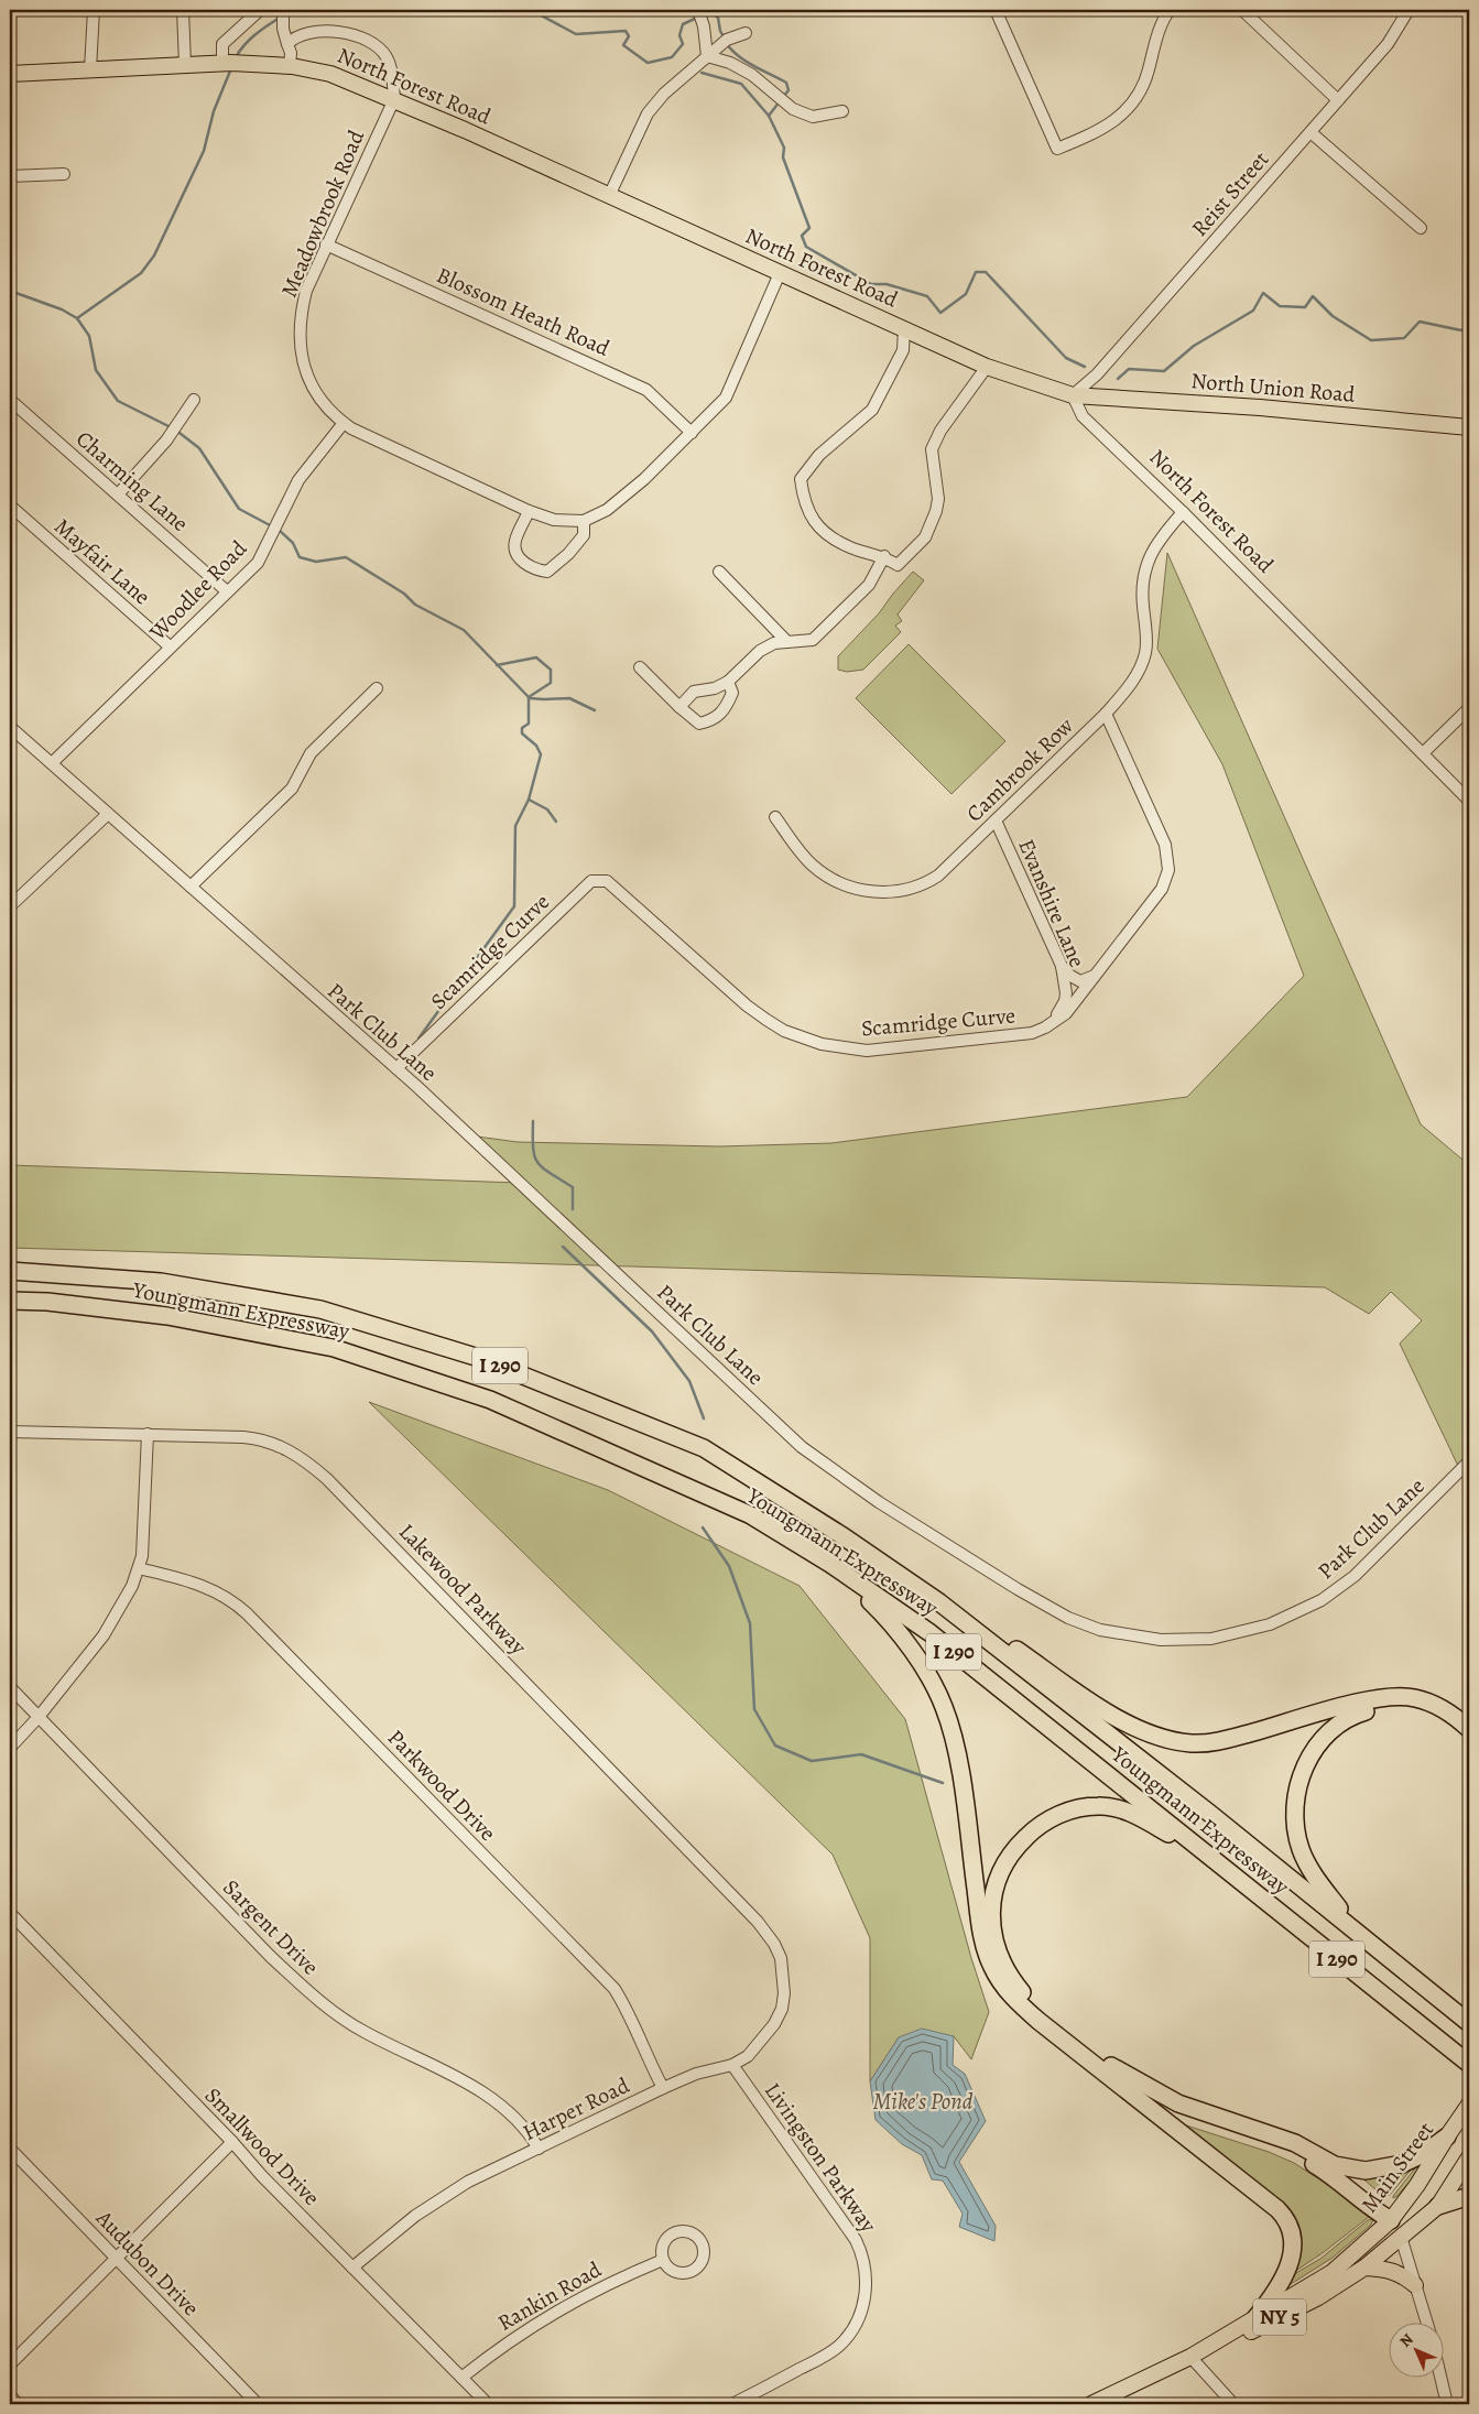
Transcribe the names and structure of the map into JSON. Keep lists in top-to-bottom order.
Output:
{
  "streets": {
    "highway": ["Youngmann Expressway", "I 290"],
    "main road": [
      "North Forest Road",
      "North Union Road",
      "Main Street",
      "NY 5"
    ],
    "street": [
      "Reist Street",
      "Meadowbrook Road",
      "Blossom Heath Road",
      "Charming Lane",
      "Mayfair Lane",
      "Woodlee Road",
      "Cambrook Row",
      "Evanshire Lane",
      "Scamridge Curve",
      "Park Club Lane",
      "Lakewood Parkway",
      "Parkwood Drive",
      "Sargent Drive",
      "Harper Road",
      "Smallwood Drive",
      "Livingston Parkway",
      "Audubon Drive",
      "Rankin Road"
    ]
  },
  "crossings": [
    ["North Forest Road", "Reist Street"],
    ["North Forest Road", "Meadowbrook Road"],
    ["North Forest Road", "North Union Road"],
    ["North Forest Road", "Cambrook Row"],
    ["Reist Street", "North Union Road"],
    ["Meadowbrook Road", "Blossom Heath Road"],
    ["Meadowbrook Road", "Woodlee Road"],
    ["Charming Lane", "Woodlee Road"],
    ["Mayfair Lane", "Woodlee Road"],
    ["Woodlee Road", "Park Club Lane"],
    ["Cambrook Row", "Evanshire Lane"],
    ["Cambrook Row", "Scamridge Curve"],
    ["Evanshire Lane", "Scamridge Curve"],
    ["Scamridge Curve", "Park Club Lane"],
    ["Lakewood Parkway", "Harper Road"],
    ["Parkwood Drive", "Harper Road"],
    ["Sargent Drive", "Harper Road"],
    ["Harper Road", "Smallwood Drive"],
    ["Harper Road", "Livingston Parkway"],
    ["Smallwood Drive", "Rankin Road"]
  ],
  "water": ["Mike's Pond"],
  "north": "top left"
}
